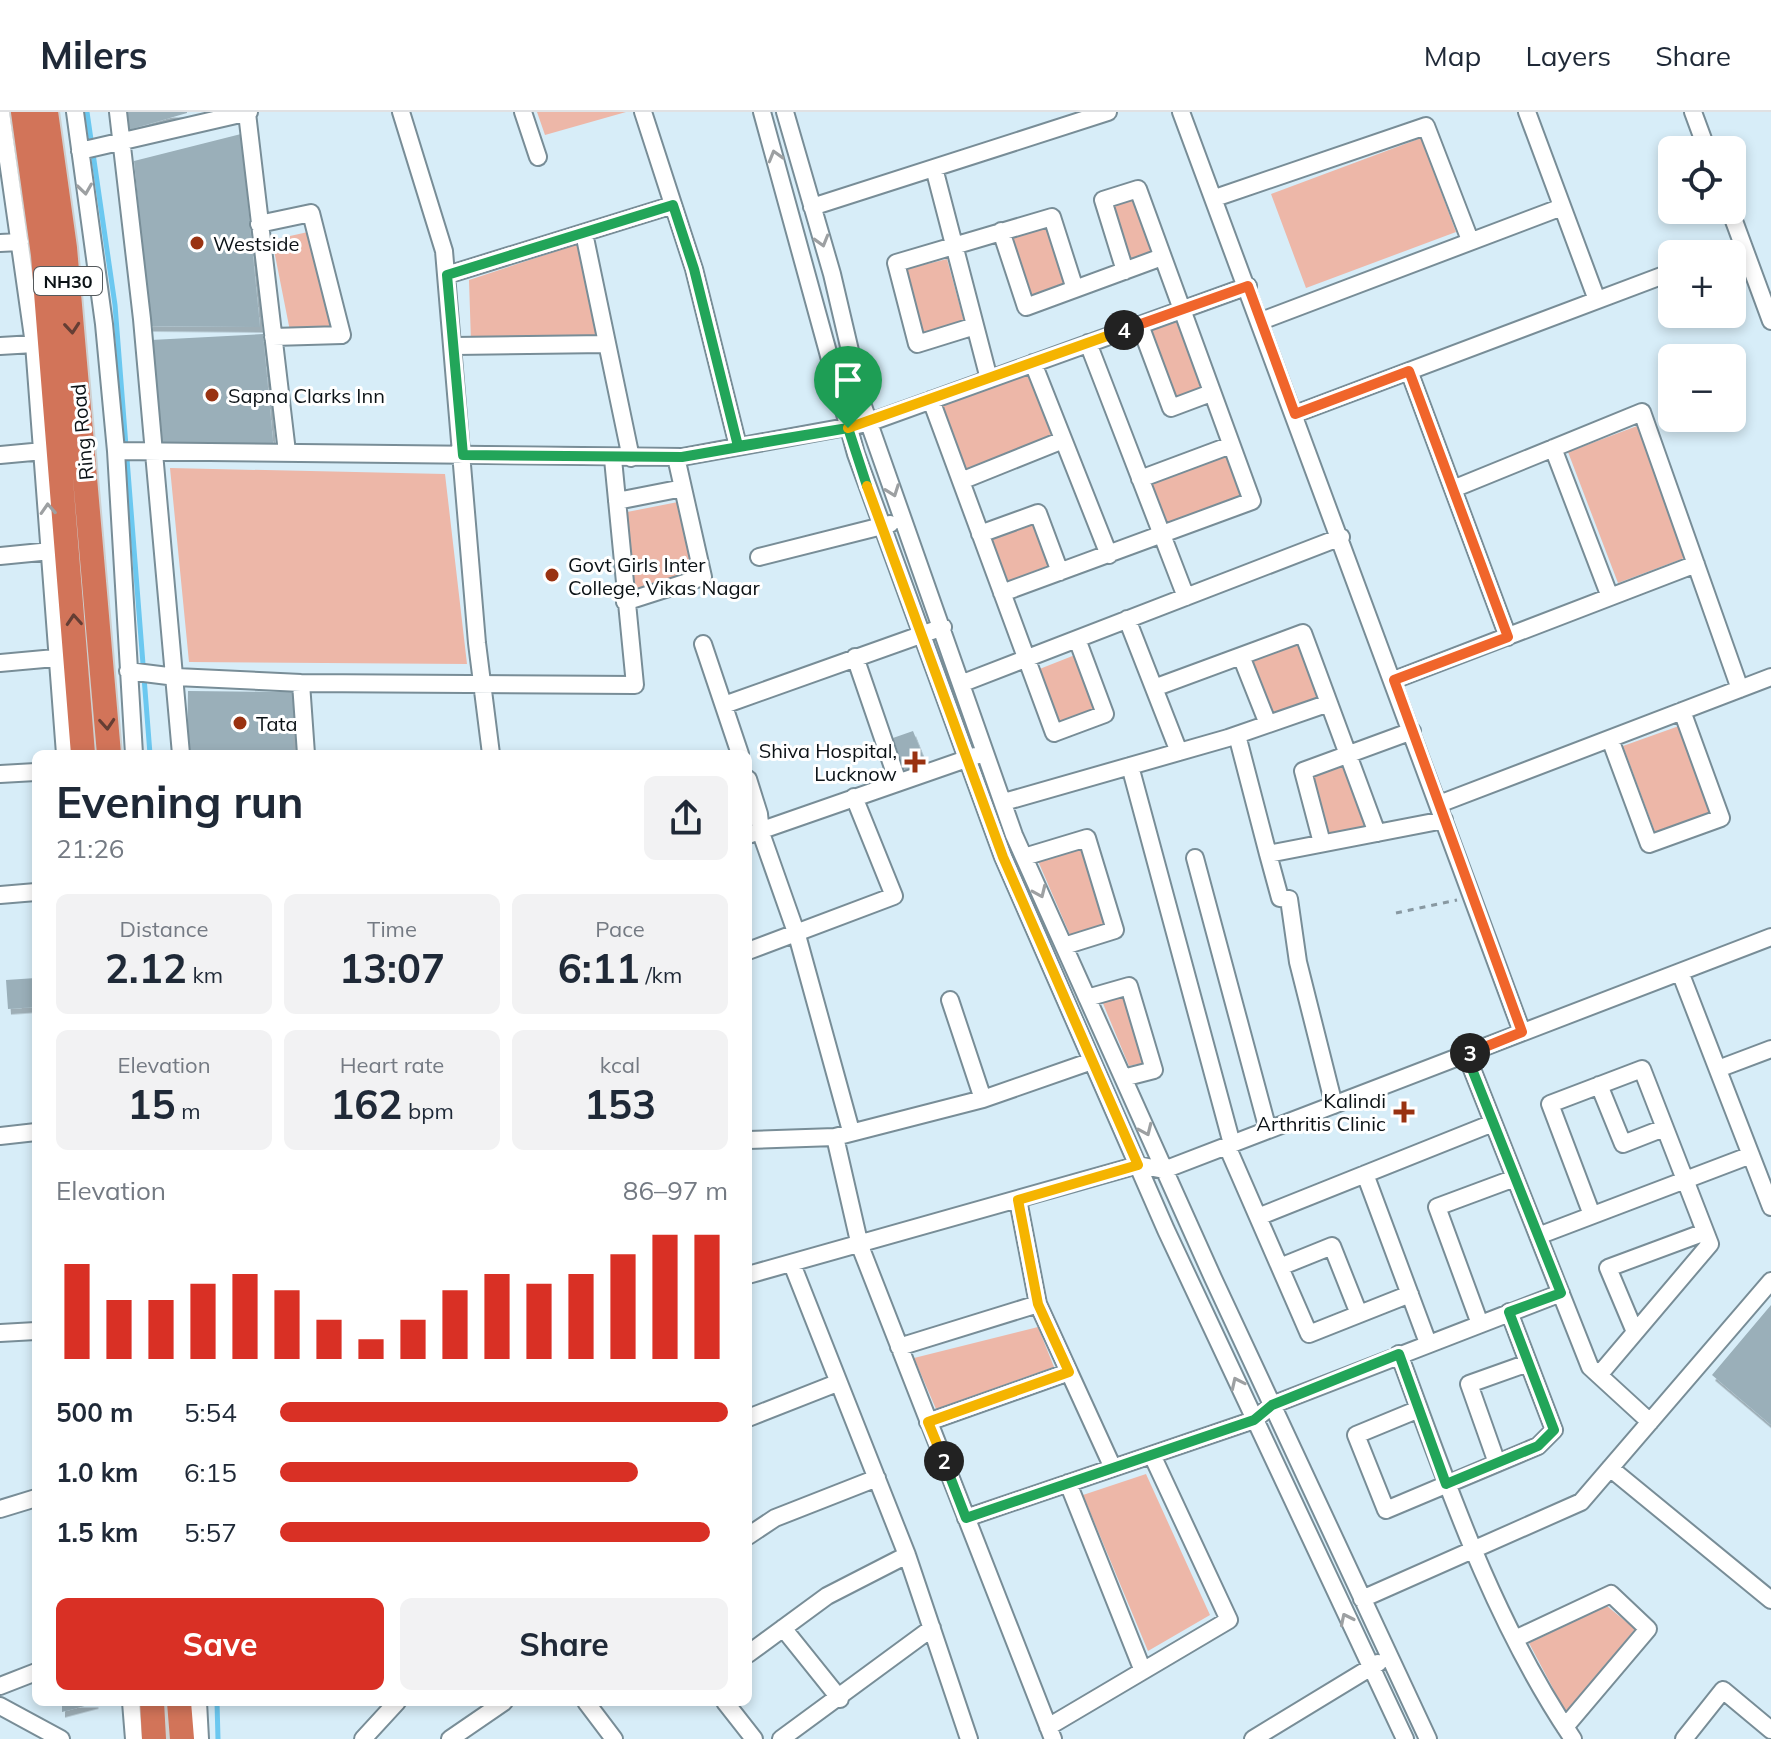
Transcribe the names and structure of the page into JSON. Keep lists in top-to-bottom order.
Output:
{
  "streets": {
    "highway": ["NH30", "Ring Road"]
  },
  "places": {
    "other": [
      "Westside",
      "Sapna Clarks Inn",
      "Govt Girls Inter College, Vikas Nagar",
      "Tata"
    ],
    "health": ["Shiva Hospital, Lucknow", "Kalindi Arthritis Clinic"]
  },
  "page": {
    "header": "Milers",
    "nav": ["Map", "Layers", "Share"],
    "map_buttons": ["+", "−"],
    "pins": ["4", "3", "2"],
    "heading": ["Evening run", "21:26"],
    "stats": [
      ["Distance", "2.12 km"],
      ["Time", "13:07"],
      ["Pace", "6:11 /km"],
      ["Elevation", "15 m"],
      ["Heart rate", "162 bpm"],
      ["kcal", "153"]
    ],
    "chart": ["Elevation", "86–97 m"],
    "list": [
      {
        "name": "500 m",
        "note": "5:54"
      },
      {
        "name": "1.0 km",
        "note": "6:15"
      },
      {
        "name": "1.5 km",
        "note": "5:57"
      }
    ],
    "buttons": ["Save", "Share"]
  }
}
